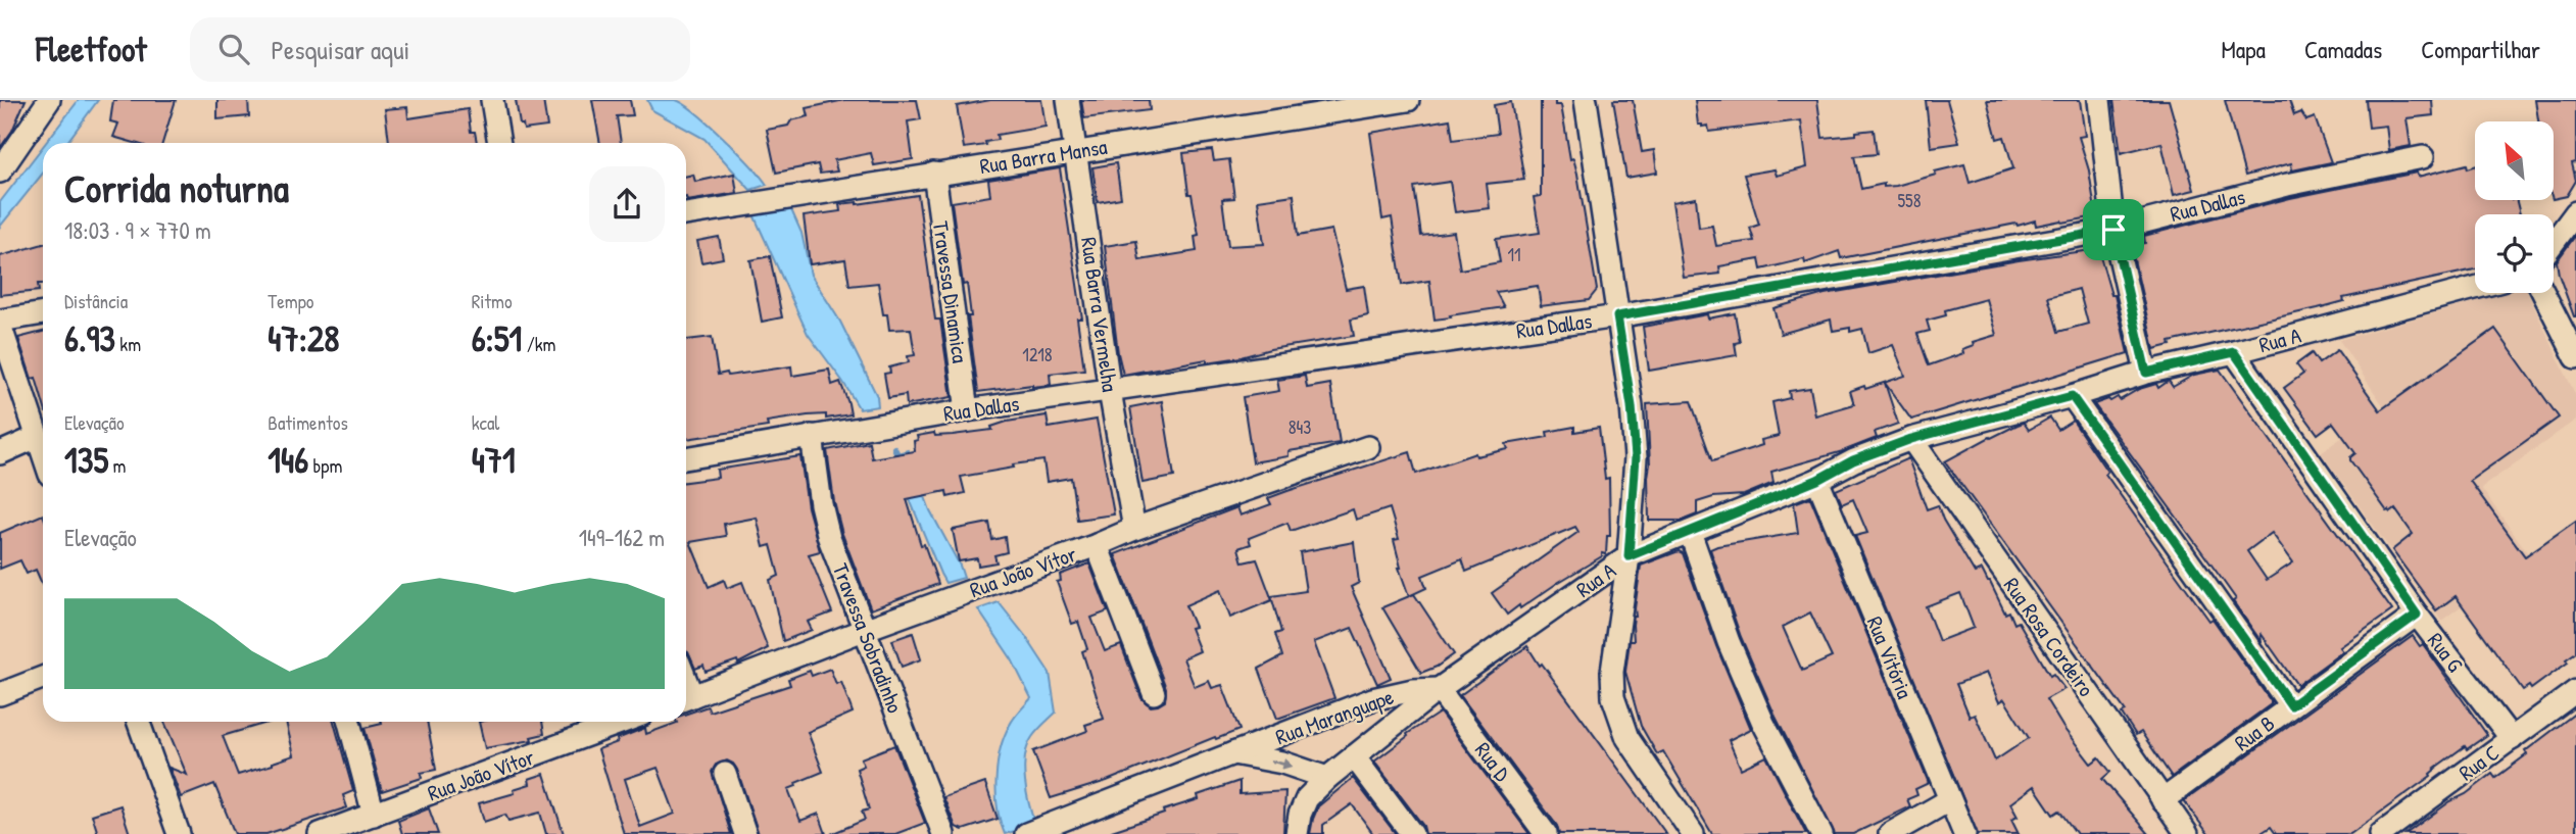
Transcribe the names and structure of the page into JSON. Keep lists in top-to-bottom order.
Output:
{
  "streets": {
    "street": [
      "Rua Barra Mansa",
      "Rua Dallas",
      "Travessa Dinamica",
      "Rua Barra Vermelha",
      "Rua A",
      "Rua João Vítor",
      "Rua Rosa Cordeiro",
      "Travessa Sobradinho",
      "Rua G",
      "Rua Vitória",
      "Rua Maranguape",
      "Rua B",
      "Rua D",
      "Rua C"
    ]
  },
  "crossings": [
    ["Rua Barra Mansa", "Travessa Dinamica"],
    ["Rua Barra Mansa", "Rua Barra Vermelha"],
    ["Rua Dallas", "Travessa Dinamica"],
    ["Rua Dallas", "Rua Barra Vermelha"],
    ["Rua Dallas", "Travessa Sobradinho"],
    ["Rua Barra Vermelha", "Rua João Vítor"],
    ["Rua A", "Rua Rosa Cordeiro"],
    ["Rua A", "Rua G"],
    ["Rua A", "Rua Vitória"],
    ["Rua A", "Rua Maranguape"],
    ["Rua A", "Rua D"],
    ["Rua João Vítor", "Travessa Sobradinho"],
    ["Rua Rosa Cordeiro", "Rua B"],
    ["Rua G", "Rua B"],
    ["Rua G", "Rua C"],
    ["Rua Maranguape", "Rua D"]
  ],
  "house_numbers": [
    "558",
    "11",
    "1218",
    "843"
  ],
  "north": "top left",
  "page": {
    "header": "Fleetfoot",
    "search": "Pesquisar aqui",
    "nav": ["Mapa", "Camadas", "Compartilhar"],
    "heading": ["Corrida noturna", "18:03 · 9 × 770 m"],
    "stats": [
      ["Distância", "6.93 km"],
      ["Tempo", "47:28"],
      ["Ritmo", "6:51 /km"],
      ["Elevação", "135 m"],
      ["Batimentos", "146 bpm"],
      ["kcal", "471"]
    ],
    "chart": ["Elevação", "149–162 m"]
  }
}
